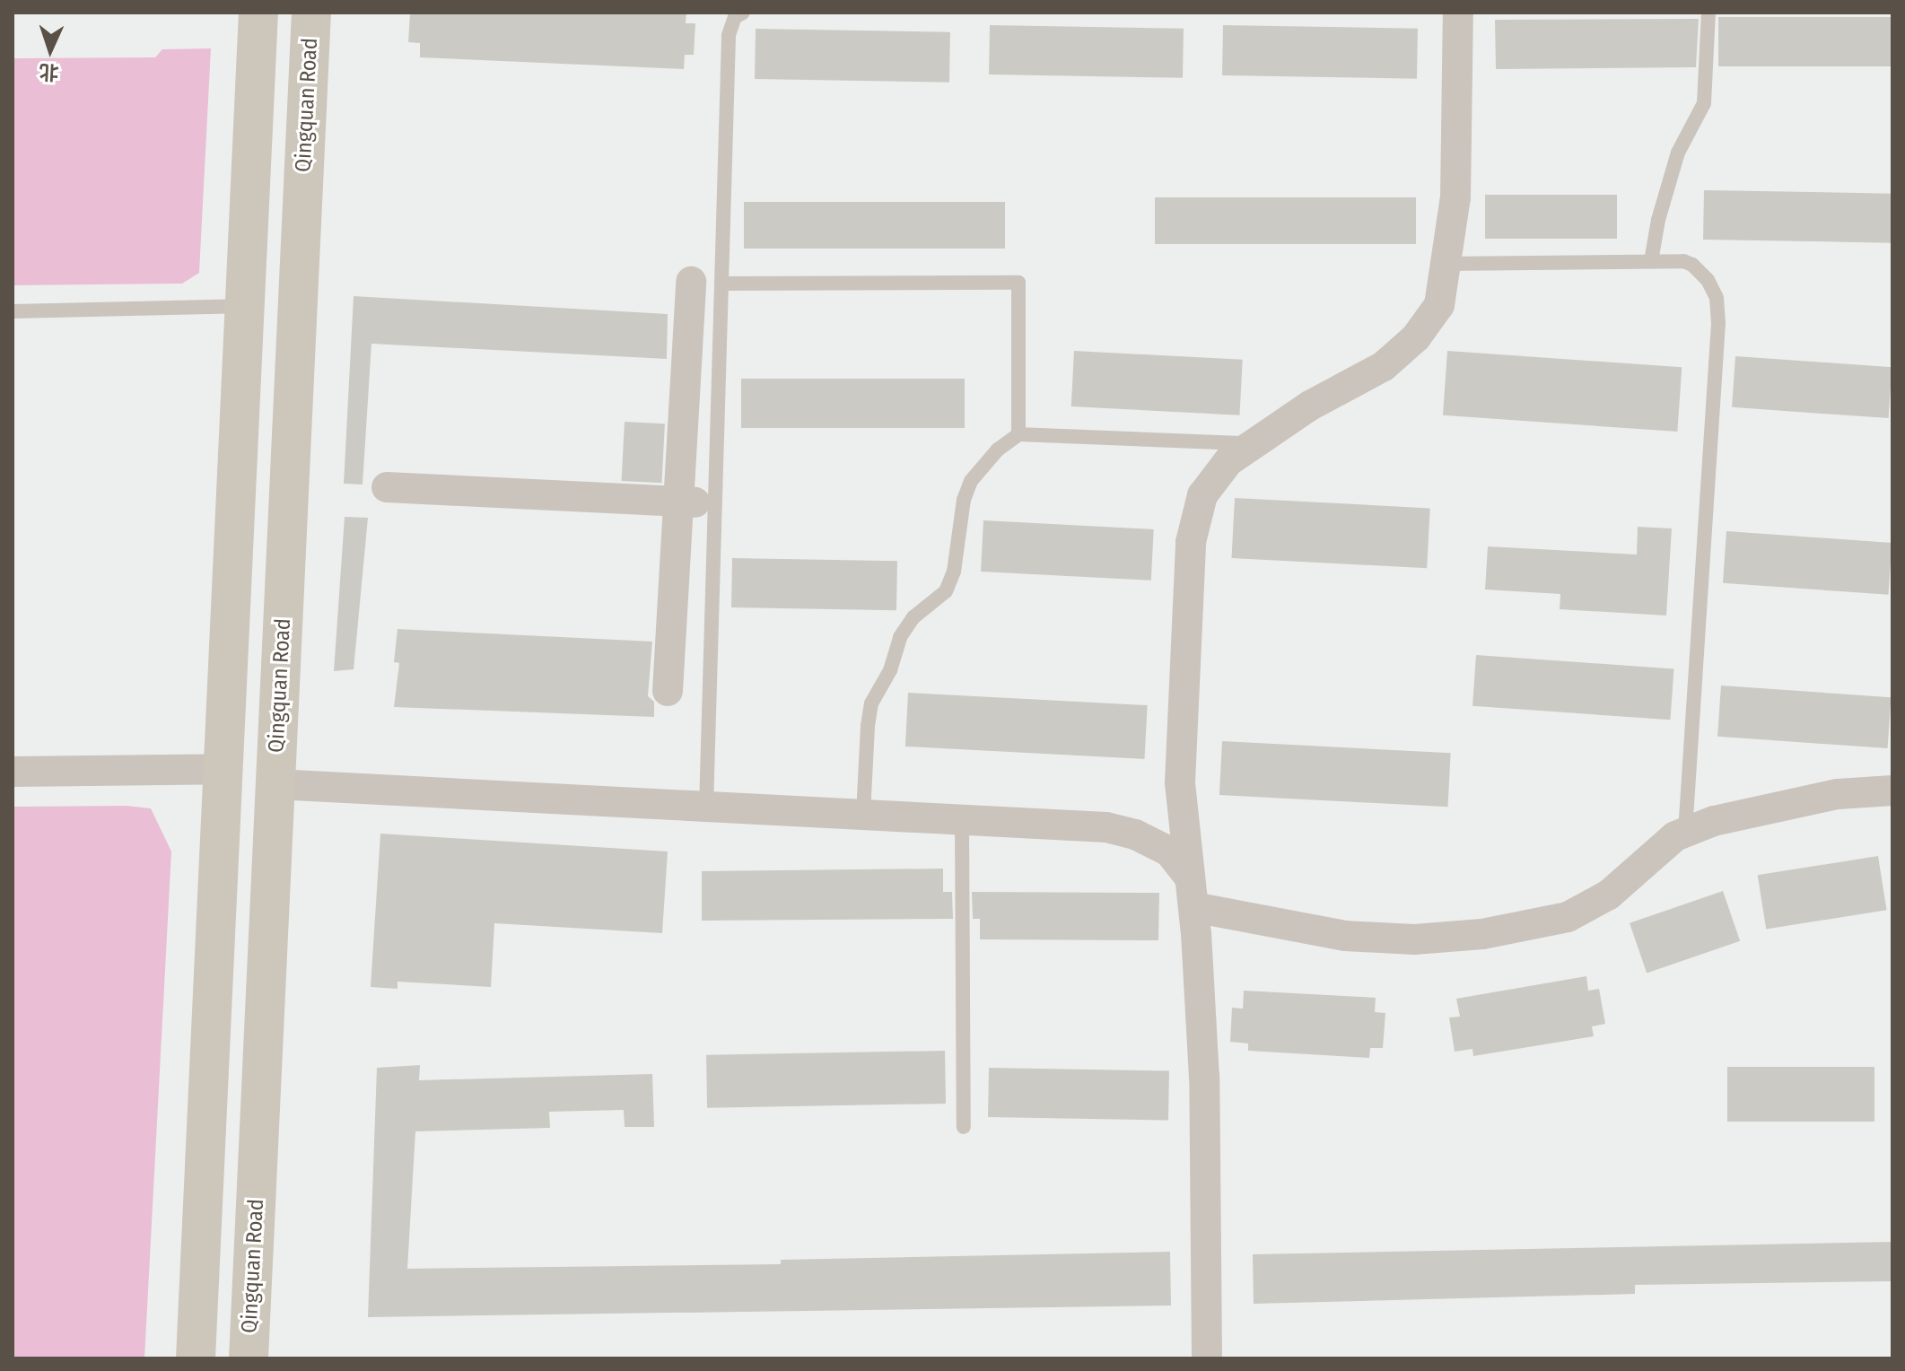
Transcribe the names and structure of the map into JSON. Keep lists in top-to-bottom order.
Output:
{
  "streets": {
    "street": ["Qingquan Road"]
  },
  "north": "bottom"
}
